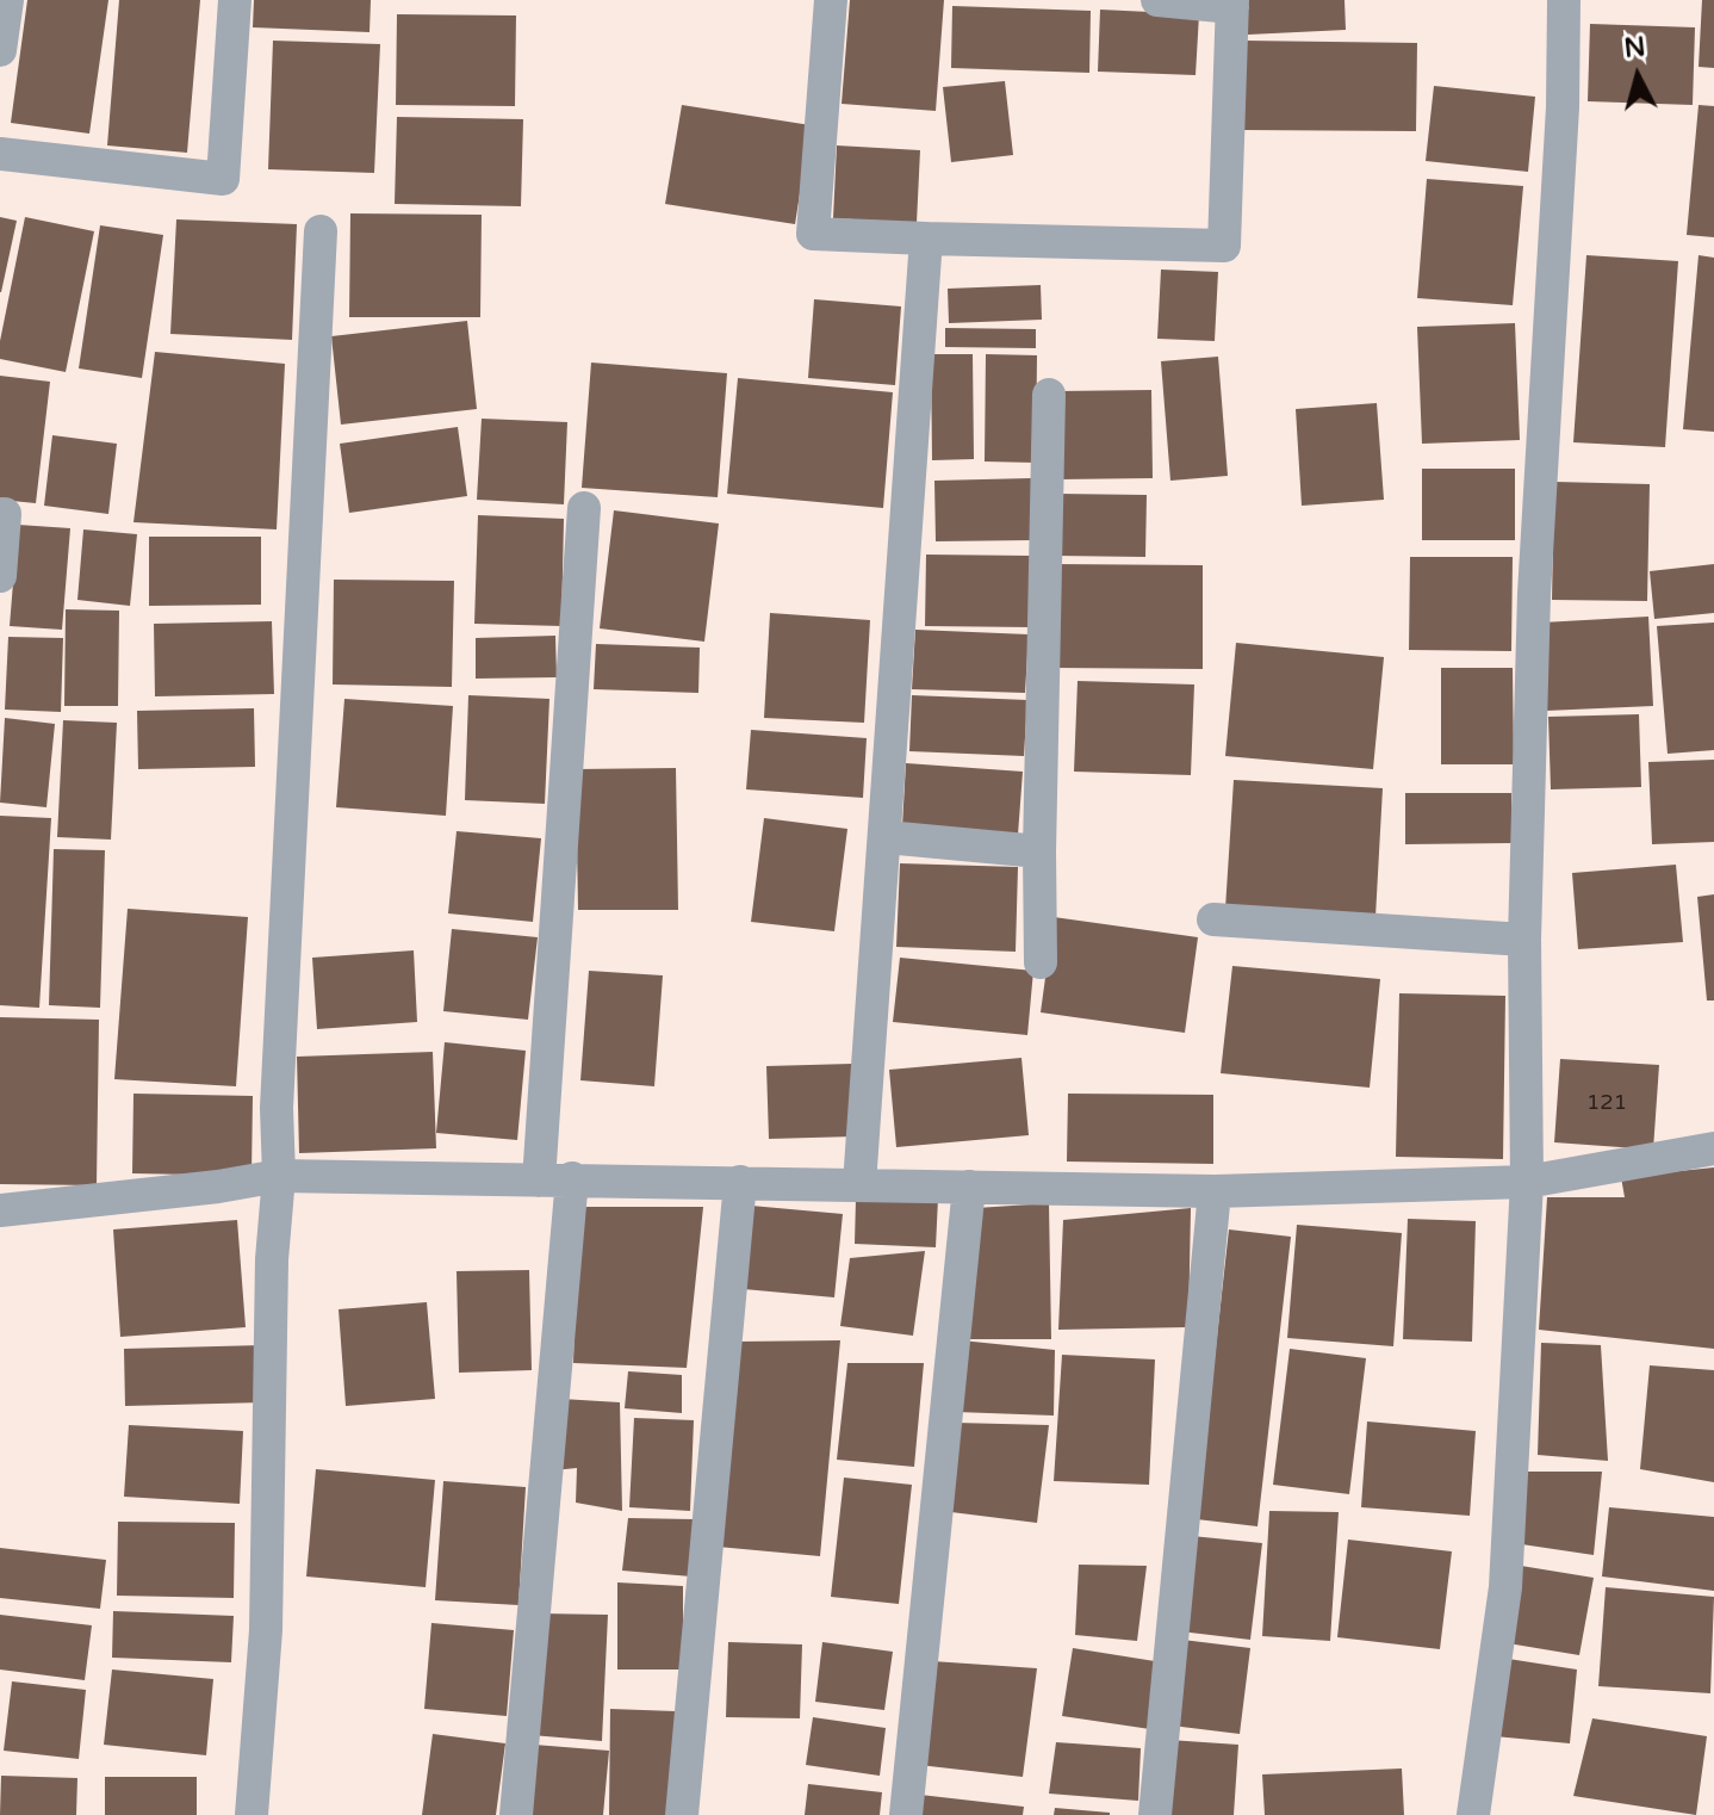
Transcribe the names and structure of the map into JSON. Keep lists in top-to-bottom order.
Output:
{
  "house_numbers": ["121"],
  "north": "top"
}
